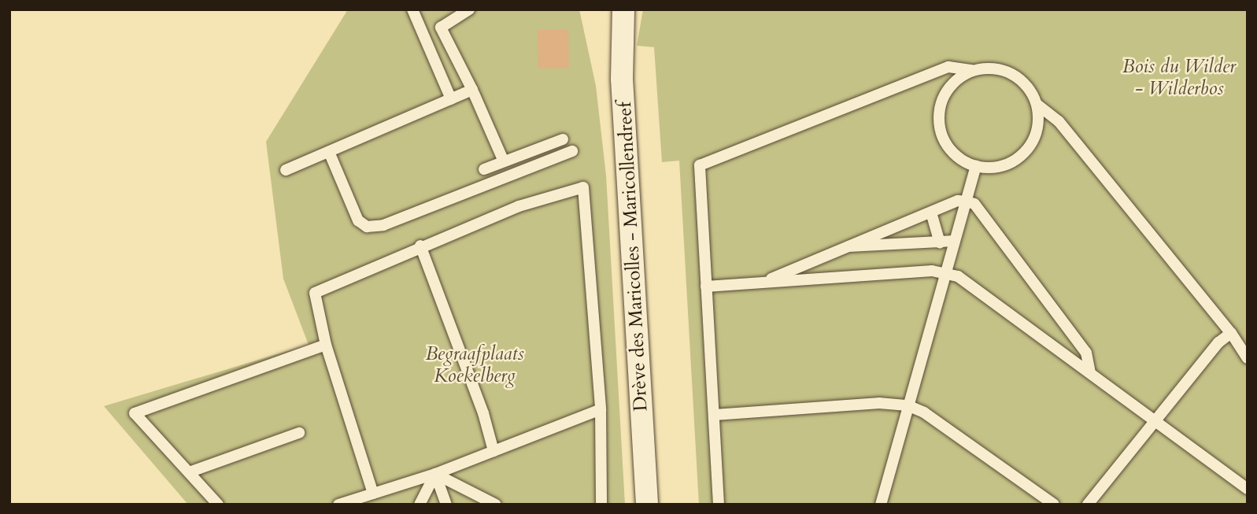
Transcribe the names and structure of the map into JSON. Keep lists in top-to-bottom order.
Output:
{
  "streets": {
    "street": ["Drève des Maricolles - Maricollendreef"]
  },
  "parks": ["Bois du Wilder - Wilderbos", "Begraafplaats Koekelberg"]
}
